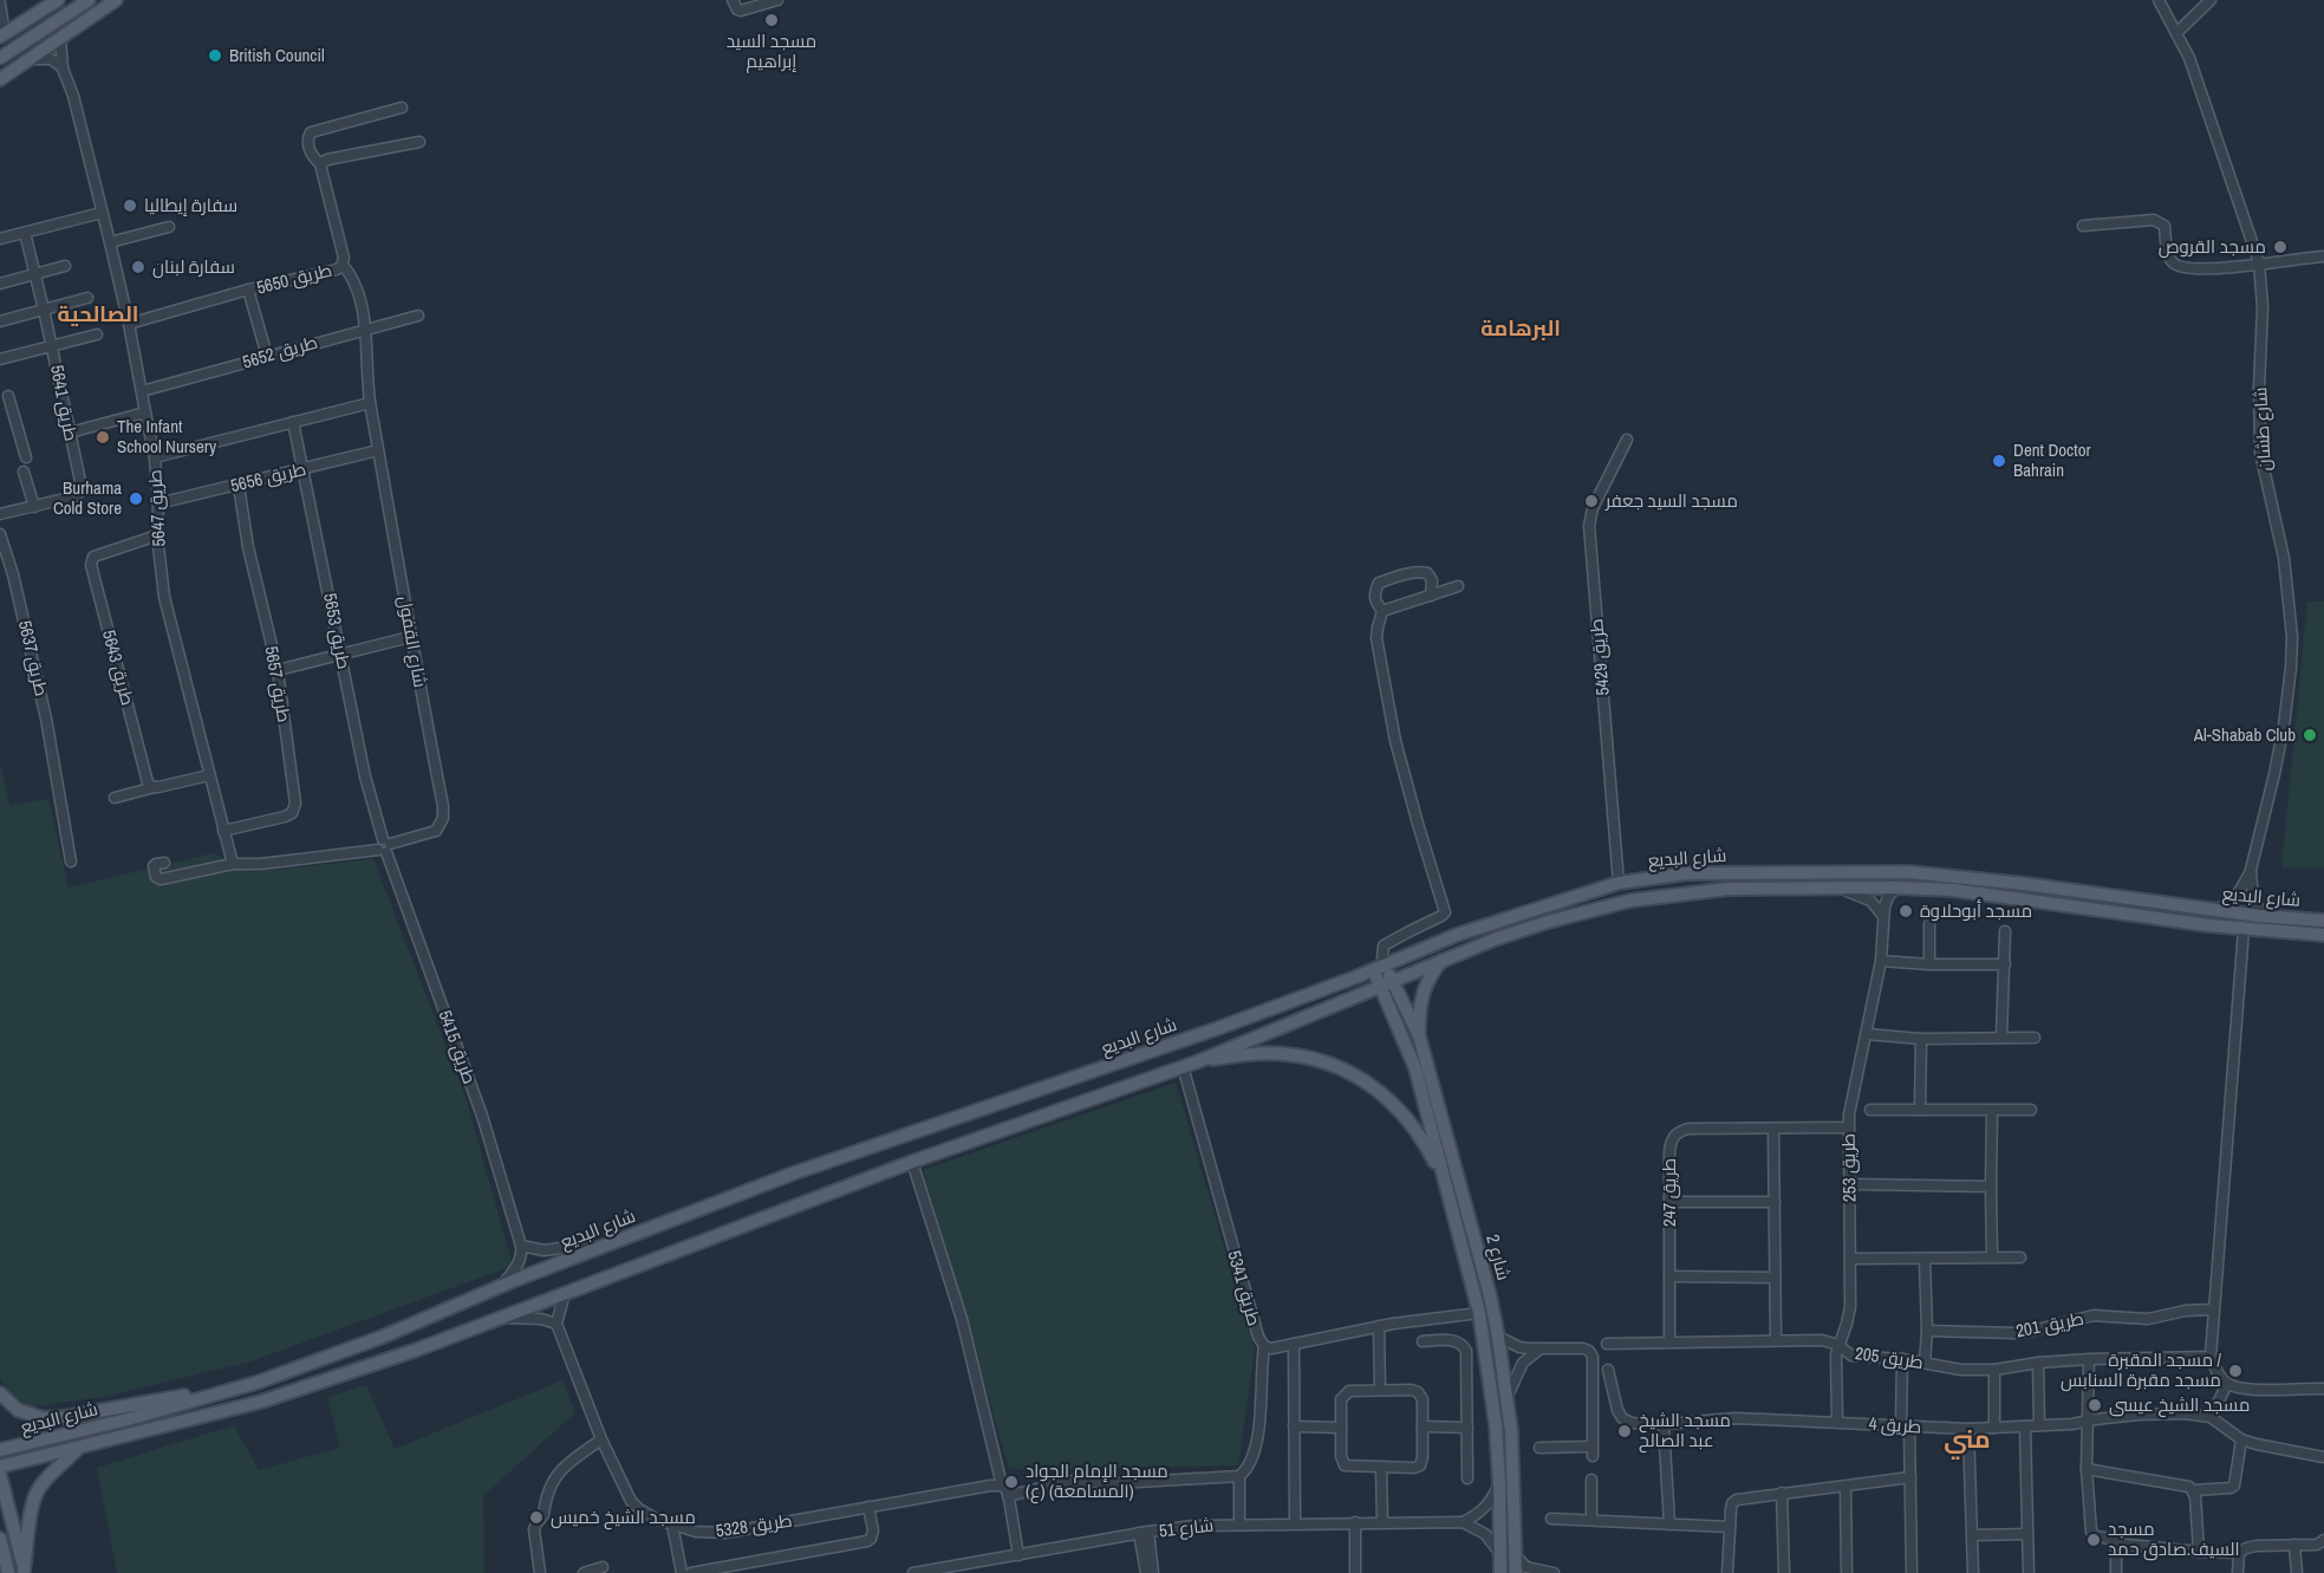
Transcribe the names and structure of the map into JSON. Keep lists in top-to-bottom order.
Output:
{
  "streets": {
    "main road": ["شارع البديع", "شارع 2"],
    "street": [
      "طريق 5650",
      "طريق 5652",
      "طريق 5641",
      "شارع طشان",
      "طريق 5656",
      "طريق 5647",
      "طريق 5653",
      "شارع القفول",
      "طريق 5429",
      "طريق 5637",
      "طريق 5643",
      "طريق 5657",
      "طريق 5415",
      "طريق 253",
      "طريق 247",
      "طريق 5341",
      "طريق 201",
      "طريق 205",
      "طريق 4",
      "طريق 5328",
      "شارع 51"
    ]
  },
  "crossings": [
    ["طريق 5650", "طريق 5647"],
    ["طريق 5650", "شارع القفول"],
    ["طريق 5652", "طريق 5647"],
    ["طريق 5652", "شارع القفول"],
    ["طريق 5656", "طريق 5647"],
    ["طريق 5656", "طريق 5653"],
    ["طريق 5656", "شارع القفول"],
    ["طريق 5656", "طريق 5657"],
    ["طريق 5647", "شارع القفول"],
    ["طريق 5647", "طريق 5643"],
    ["طريق 5647", "طريق 5657"],
    ["طريق 5653", "شارع القفول"],
    ["طريق 5653", "طريق 5415"],
    ["شارع القفول", "طريق 5415"],
    ["طريق 5429", "شارع البديع"],
    ["شارع البديع", "طريق 253"],
    ["شارع البديع", "شارع 2"],
    ["شارع البديع", "طريق 5341"],
    ["طريق 253", "طريق 247"],
    ["طريق 253", "طريق 205"],
    ["طريق 253", "طريق 4"],
    ["طريق 247", "طريق 205"],
    ["شارع 2", "طريق 5341"]
  ],
  "districts": ["الصالحية", "البرهامة", "مني"],
  "places": [
    "مسجد السيد إبراهيم",
    "British Council",
    "سفارة إيطاليا",
    "مسجد القروص",
    "سفارة لبنان",
    "The Infant School Nursery",
    "Dent Doctor Bahrain",
    "Burhama Cold Store",
    "مسجد السيد جعفر",
    "Al-Shabab Club",
    "مسجد أبوحلاوة",
    "مسجد المقبرة / مسجد مقبرة السنابس",
    "مسجد الشيخ عيسى",
    "مسجد الشيخ عبد الصالح",
    "مسجد الإمام الجواد (ع) (المسامعة)",
    "مسجد الشيخ خميس",
    "مسجد السيف.صادق حمد"
  ]
}
